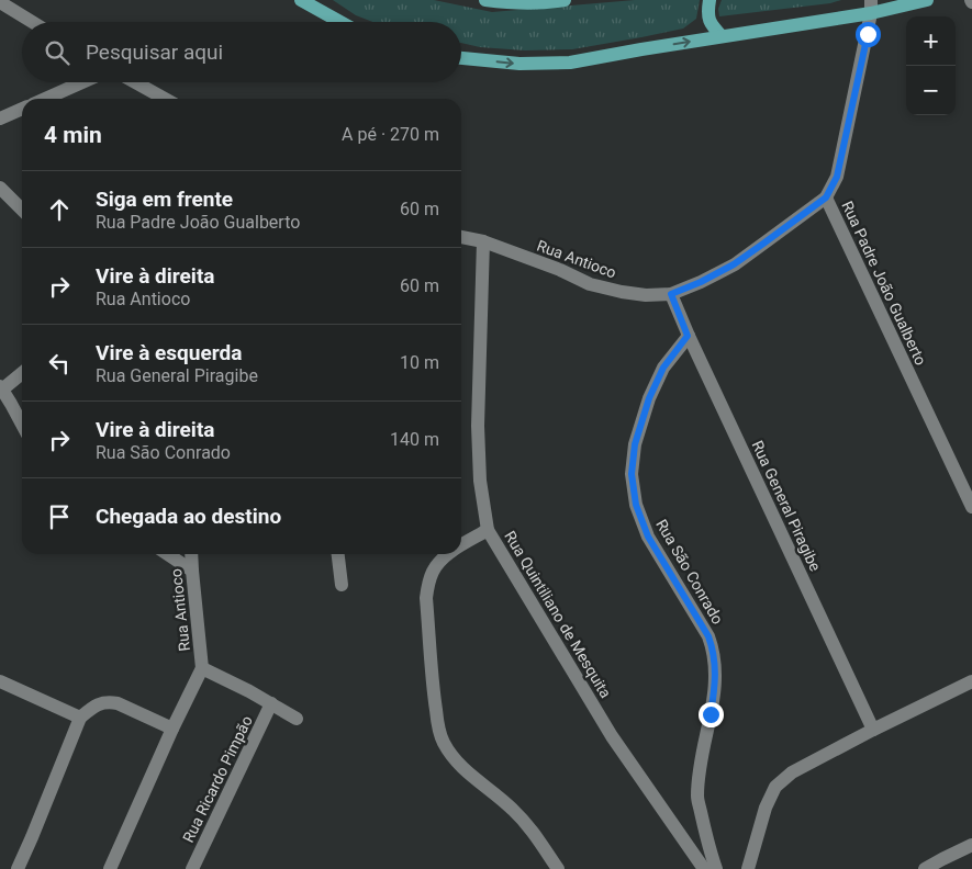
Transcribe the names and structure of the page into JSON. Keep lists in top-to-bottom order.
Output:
{
  "streets": {
    "street": [
      "Rua Antioco",
      "Rua Padre João Gualberto",
      "Rua General Piragibe",
      "Rua São Conrado",
      "Rua Quintiliano de Mesquita",
      "Rua Ricardo Pimpão"
    ]
  },
  "crossings": [
    ["Rua Antioco", "Rua Padre João Gualberto"],
    ["Rua Antioco", "Rua General Piragibe"],
    ["Rua General Piragibe", "Rua São Conrado"]
  ],
  "page": {
    "map_buttons": ["+", "−"],
    "search": "Pesquisar aqui",
    "heading": ["4 min", "A pé · 270 m"],
    "list": [
      ["Siga em frente", "Rua Padre João Gualberto", "60 m"],
      ["Vire à direita", "Rua Antioco", "60 m"],
      ["Vire à esquerda", "Rua General Piragibe", "10 m"],
      ["Vire à direita", "Rua São Conrado", "140 m"],
      "Chegada ao destino"
    ]
  }
}
